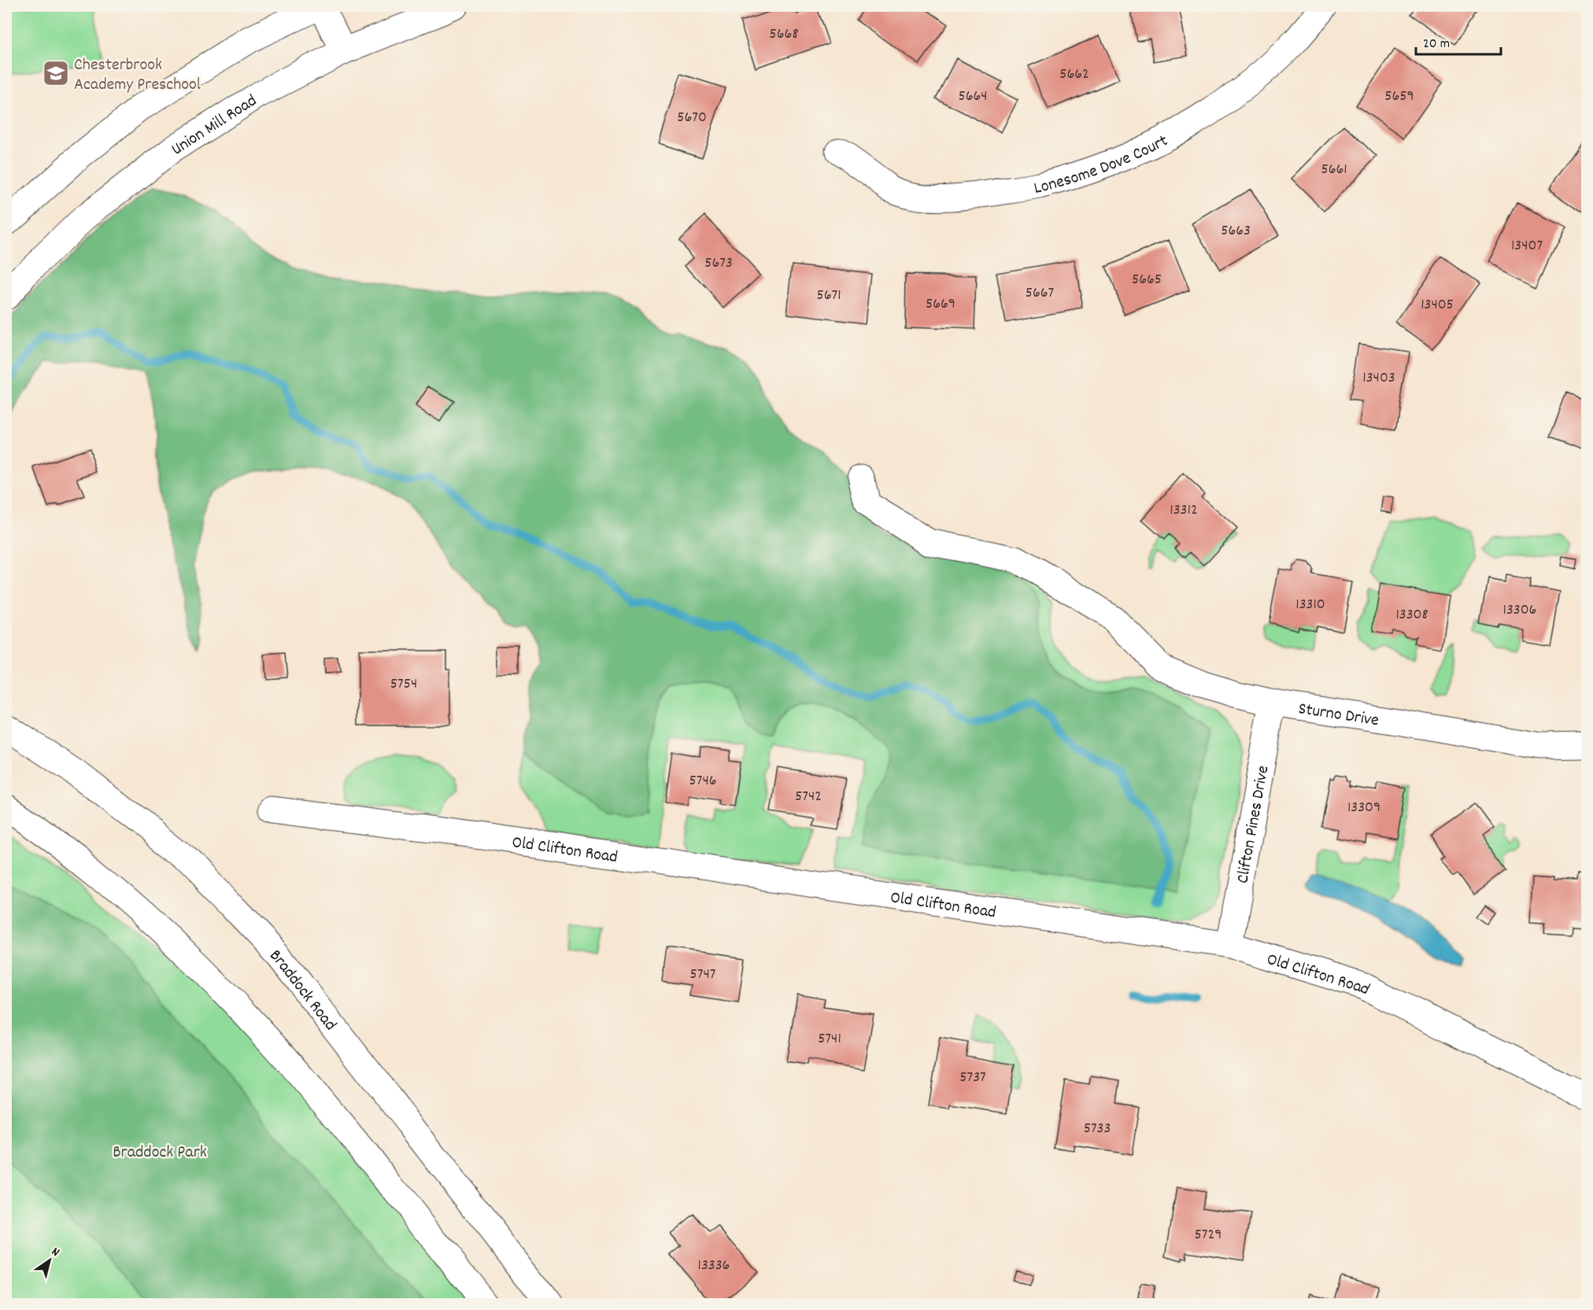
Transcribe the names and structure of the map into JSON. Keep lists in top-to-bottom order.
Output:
{
  "streets": {
    "street": [
      "Union Mill Road",
      "Lonesome Dove Court",
      "Sturno Drive",
      "Clifton Pines Drive",
      "Old Clifton Road",
      "Braddock Road"
    ]
  },
  "crossings": [
    ["Sturno Drive", "Clifton Pines Drive"],
    ["Clifton Pines Drive", "Old Clifton Road"]
  ],
  "parks": ["Braddock Park"],
  "places": {
    "school or university": ["Chesterbrook Academy Preschool"]
  },
  "house_numbers": [
    "5668",
    "5662",
    "5664",
    "5659",
    "5670",
    "5661",
    "5663",
    "13407",
    "5673",
    "5665",
    "5667",
    "5671",
    "5669",
    "13405",
    "13403",
    "13312",
    "13310",
    "13306",
    "13308",
    "5754",
    "5746",
    "5742",
    "13309",
    "5747",
    "5741",
    "5737",
    "5733",
    "5729",
    "13336"
  ],
  "scale_bar": "20 m",
  "north": "top right"
}
